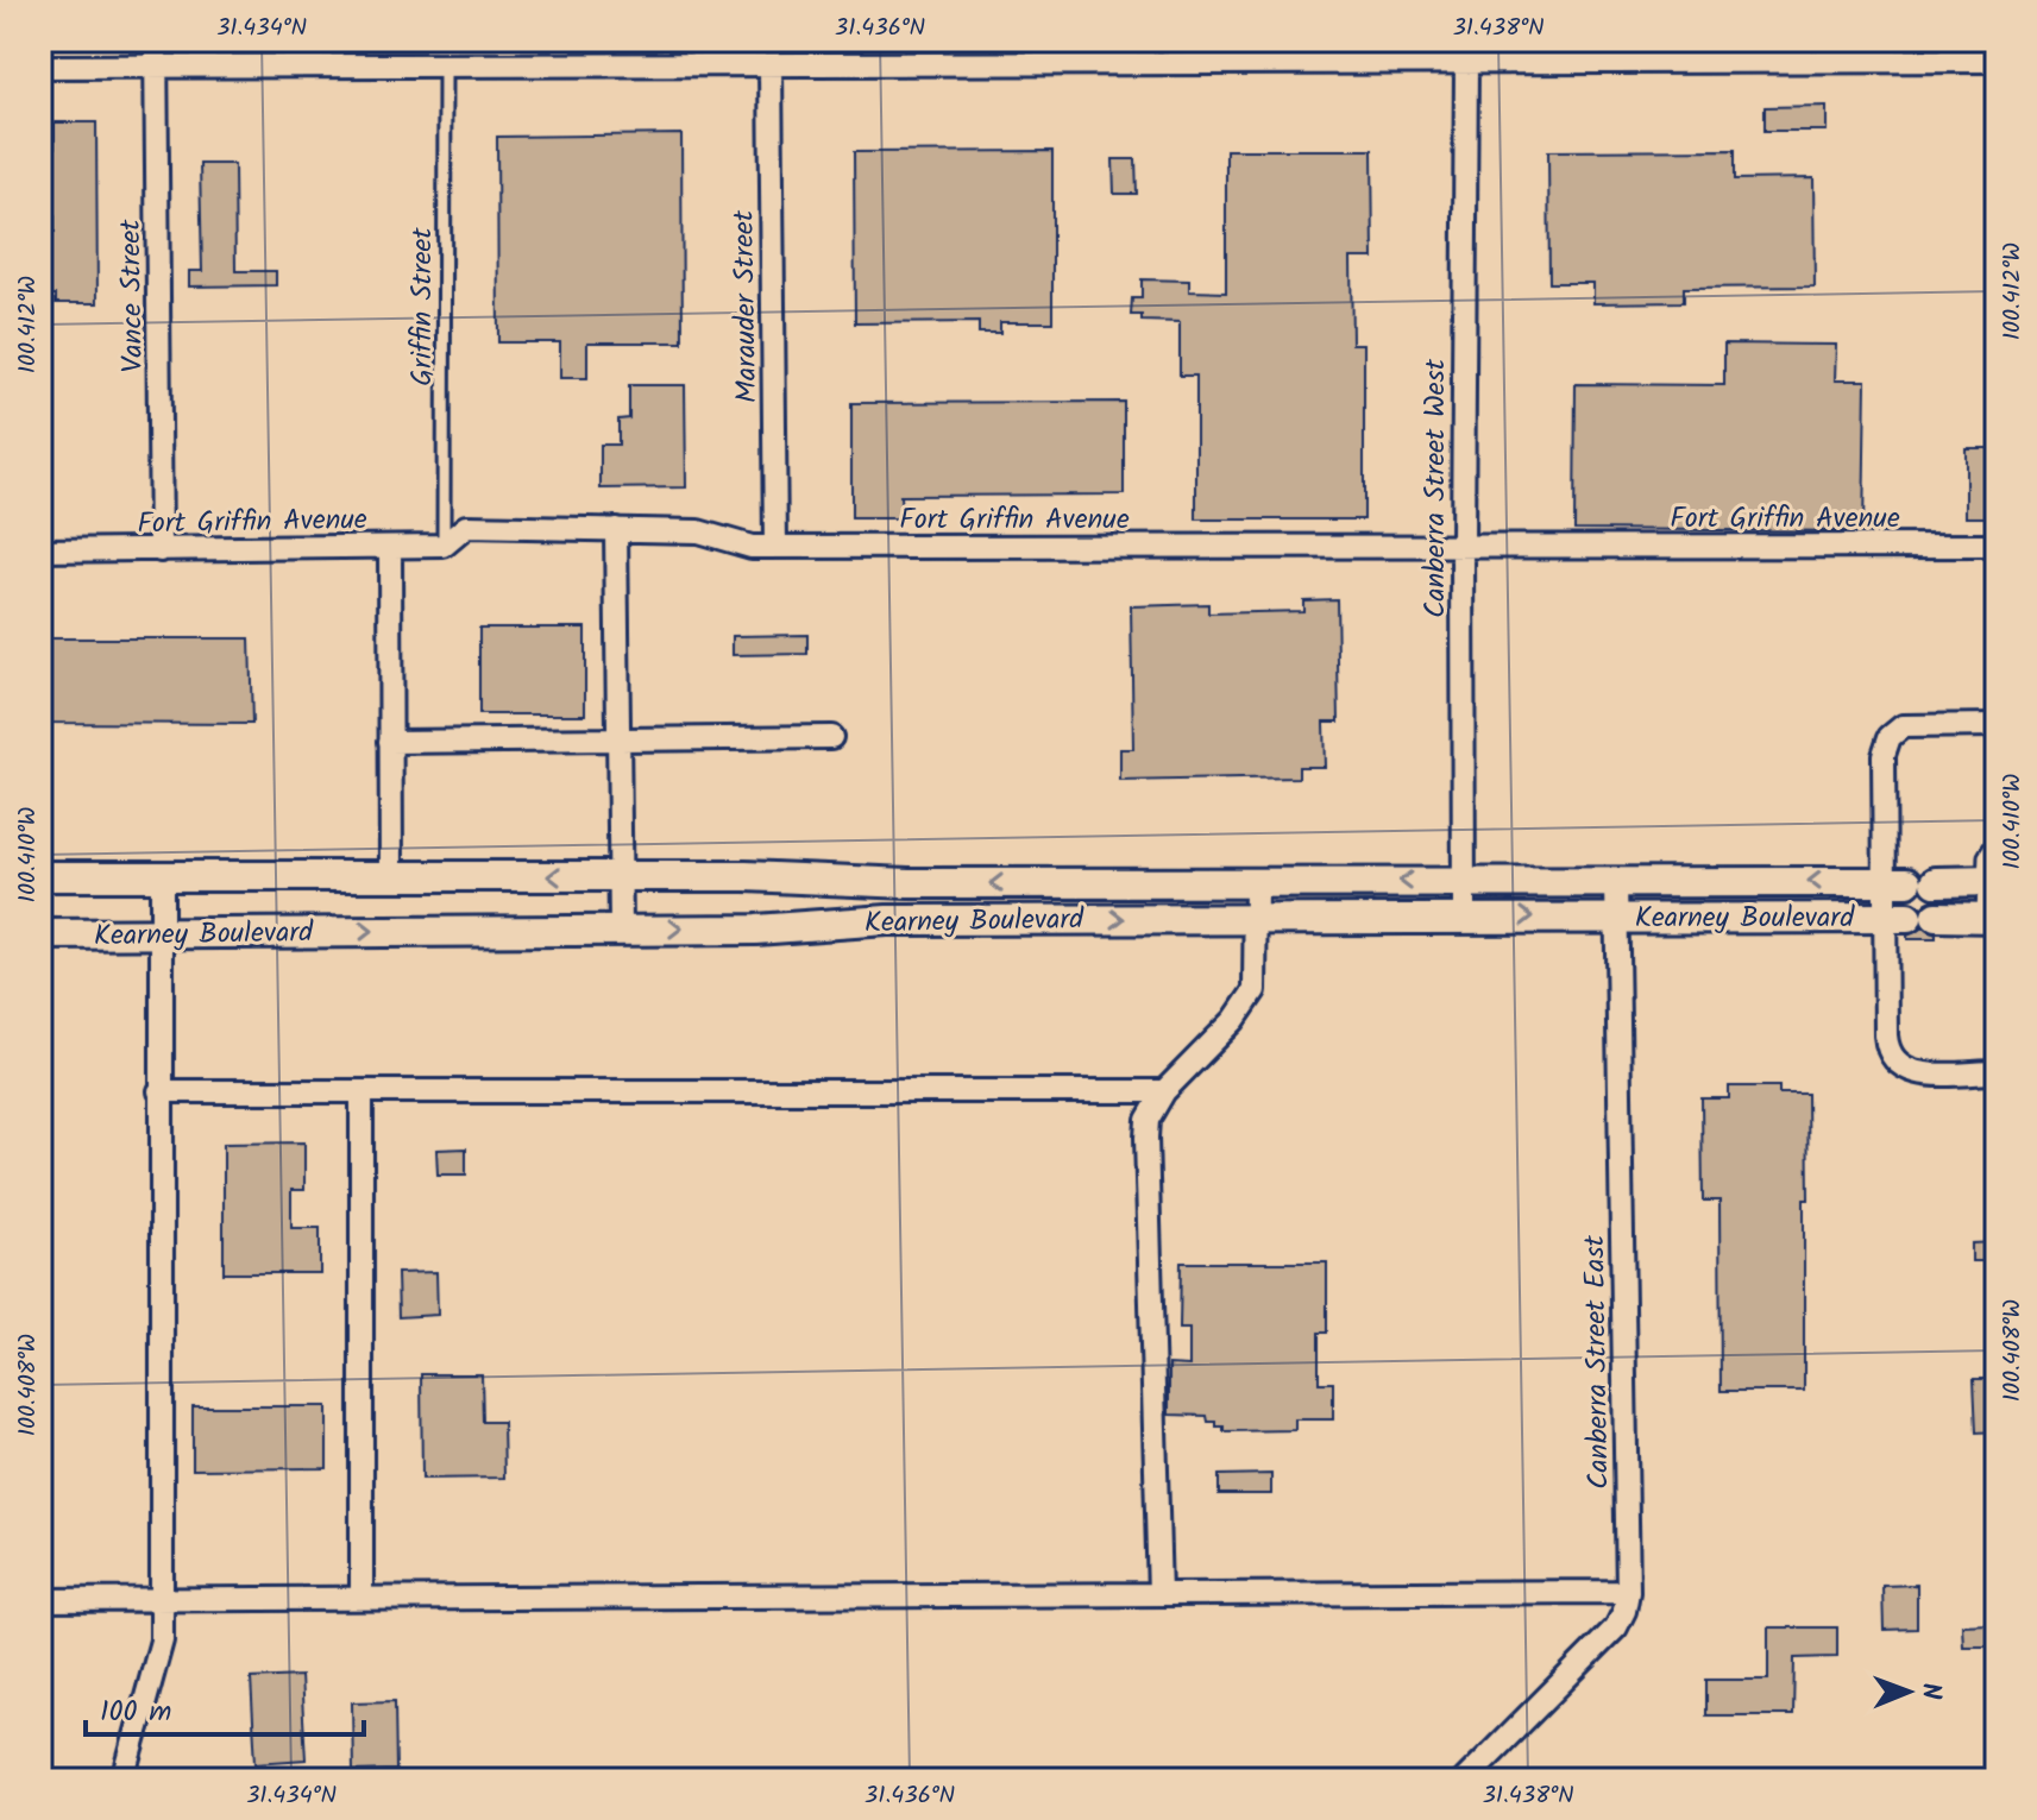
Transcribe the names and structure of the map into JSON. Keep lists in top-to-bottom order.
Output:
{
  "streets": {
    "street": [
      "Vance Street",
      "Marauder Street",
      "Canberra Street West",
      "Fort Griffin Avenue",
      "Kearney Boulevard",
      "Canberra Street East"
    ],
    "lane": ["Griffin Street"]
  },
  "crossings": [
    ["Vance Street", "Fort Griffin Avenue"],
    ["Griffin Street", "Fort Griffin Avenue"],
    ["Marauder Street", "Fort Griffin Avenue"],
    ["Canberra Street West", "Fort Griffin Avenue"],
    ["Canberra Street West", "Kearney Boulevard"],
    ["Kearney Boulevard", "Canberra Street East"]
  ],
  "scale_bar": "100 m",
  "north": "right",
  "coordinates": [
    "31.434°N",
    "31.436°N",
    "31.438°N",
    "100.412°W",
    "100.410°W",
    "100.408°W"
  ]
}
